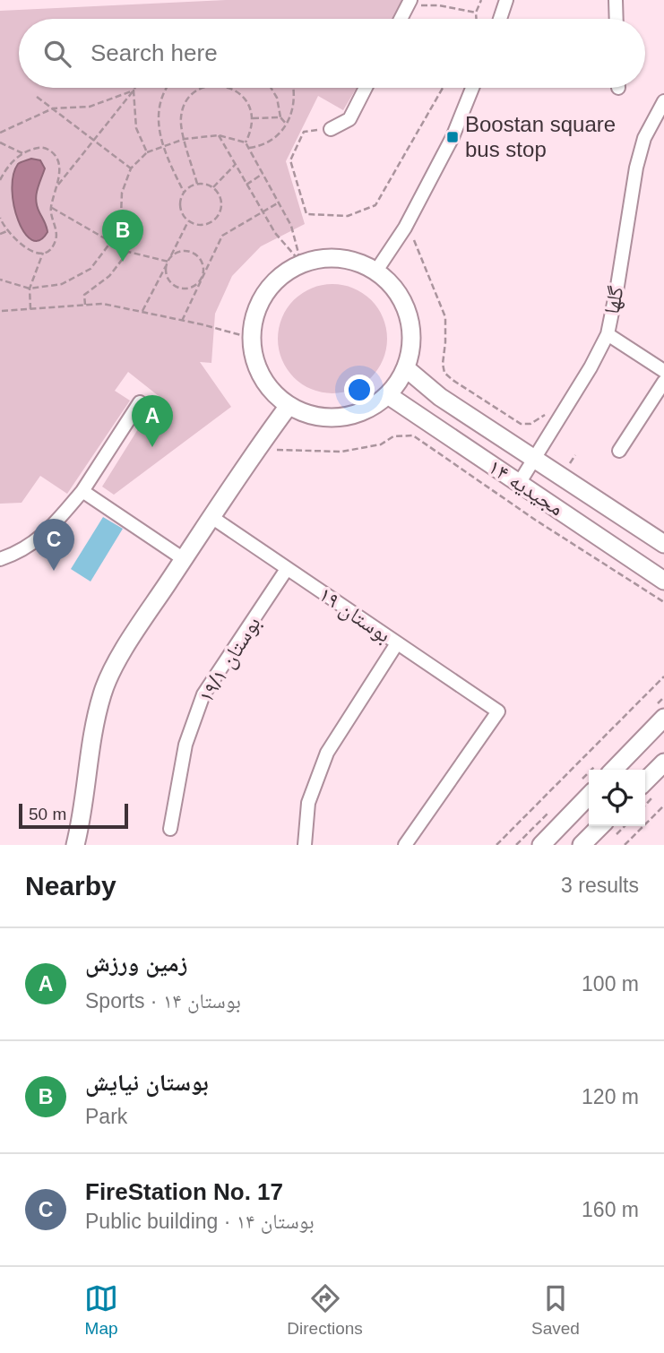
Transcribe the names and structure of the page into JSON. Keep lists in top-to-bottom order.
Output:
{
  "streets": {
    "street": [
      "گلها",
      "مجیدیه ۱۴",
      "بوستان ۱۹",
      "بوستان ۱۹/۱"
    ]
  },
  "crossings": [
    ["گلها", "مجیدیه ۱۴"],
    ["بوستان ۱۹", "بوستان ۱۹/۱"]
  ],
  "places": {
    "transit": ["Boostan square bus stop"]
  },
  "scale_bar": "50 m",
  "page": {
    "search": "Search here",
    "pins": ["B", "A", "C"],
    "scale": "50 m",
    "heading": ["Nearby", "3 results"],
    "list": [
      {
        "mark": "A",
        "name": "زمین ورزش",
        "note": "Sports · بوستان ۱۴",
        "value": "100 m"
      },
      {
        "mark": "B",
        "name": "بوستان نیایش",
        "note": "Park",
        "value": "120 m"
      },
      {
        "mark": "C",
        "name": "FireStation No. 17",
        "note": "Public building · بوستان ۱۴",
        "value": "160 m"
      }
    ],
    "nav": ["Map", "Directions", "Saved"]
  }
}
